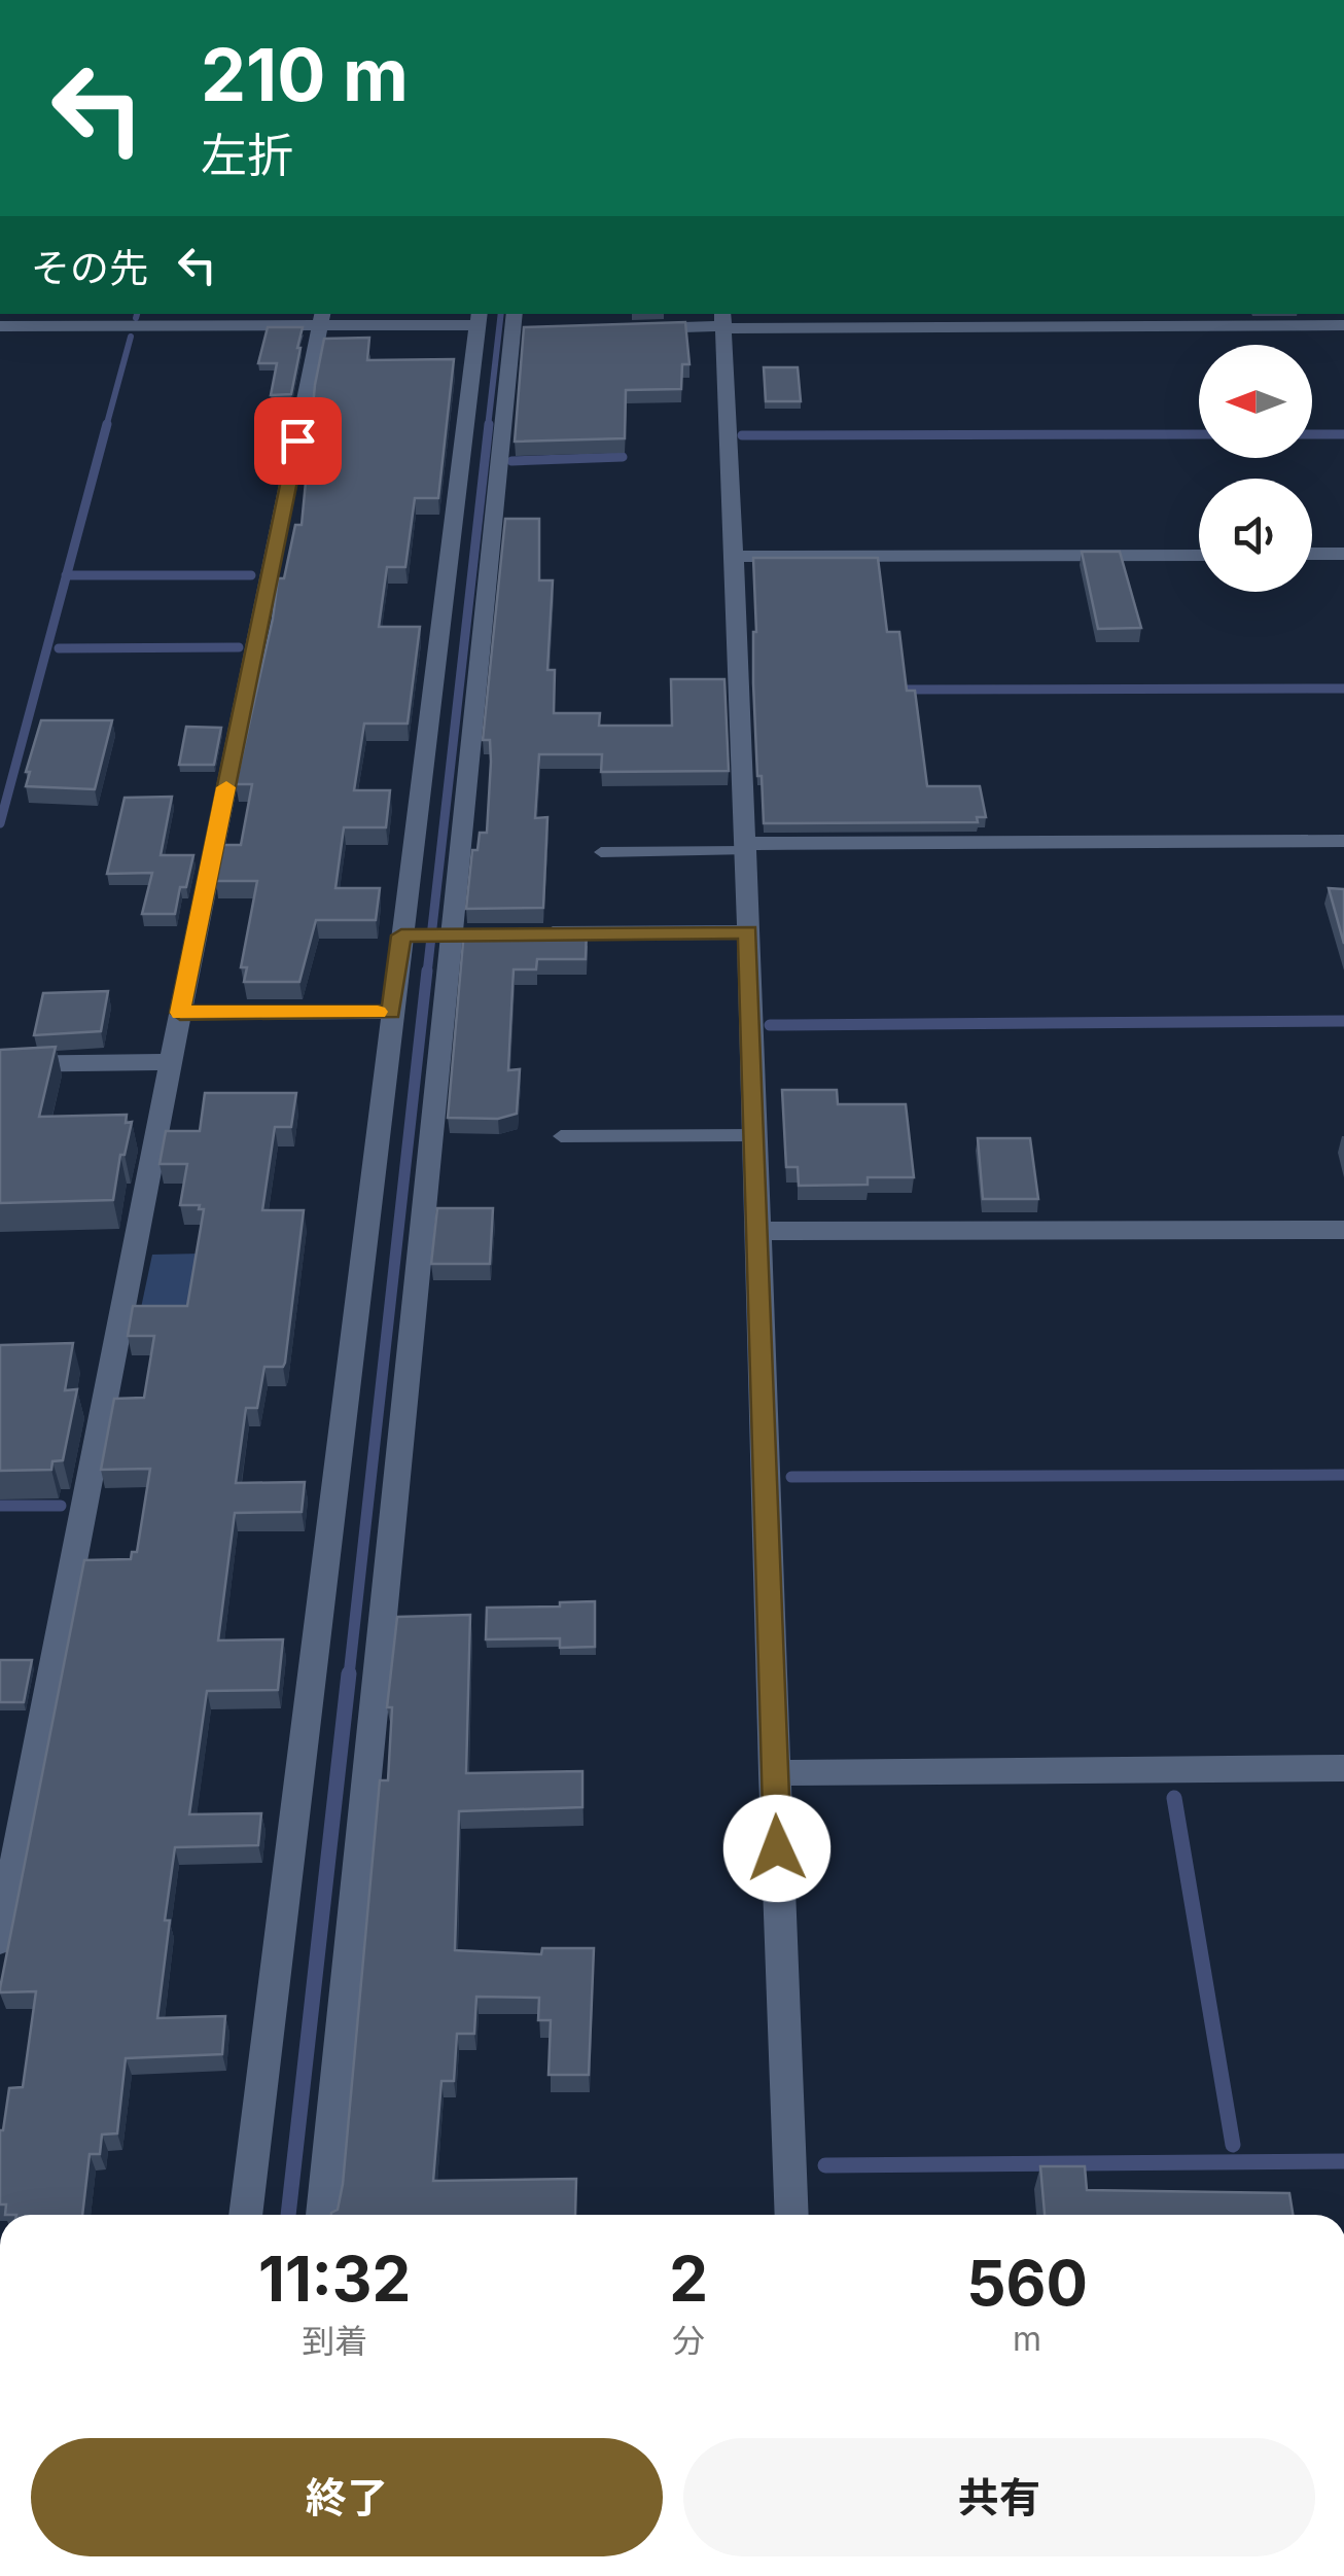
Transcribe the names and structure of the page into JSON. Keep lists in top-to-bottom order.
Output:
{
  "north": "left",
  "page": {
    "turn": ["210 m", "左折"],
    "then": "その先",
    "eta": [
      "11:32",
      "到着",
      "2",
      "分",
      "560",
      "m"
    ],
    "buttons": ["終了", "共有"]
  }
}
